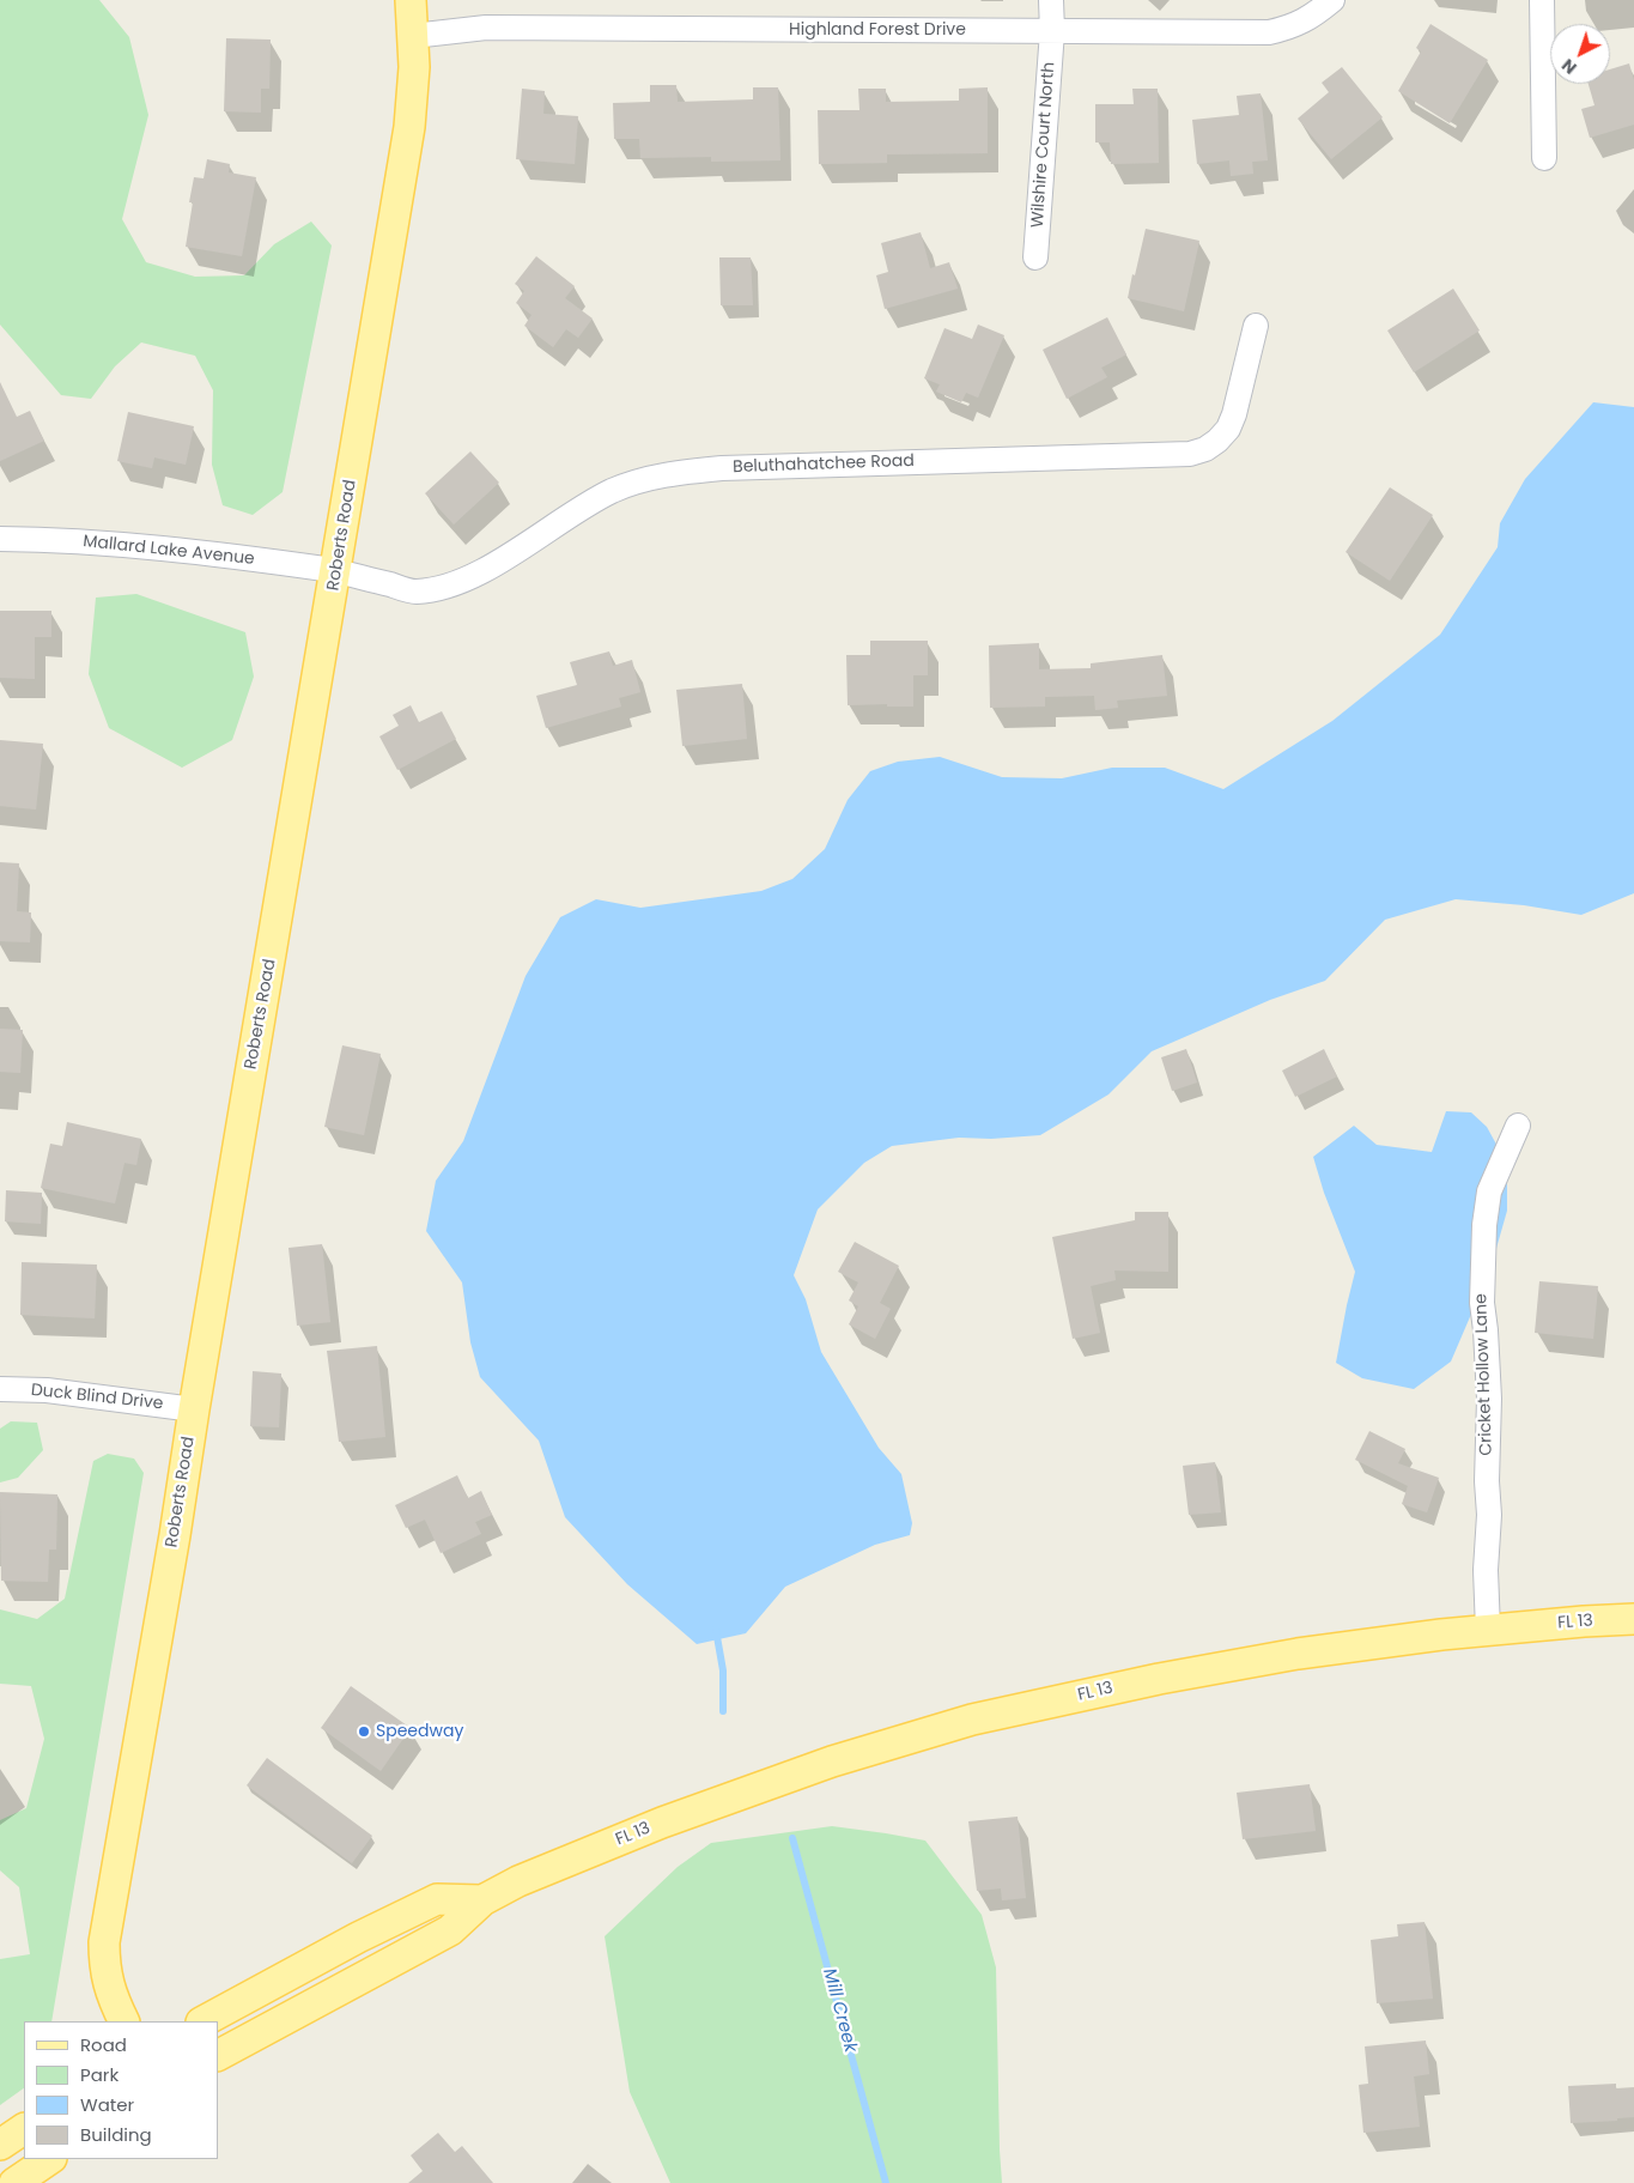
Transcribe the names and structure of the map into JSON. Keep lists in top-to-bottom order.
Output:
{
  "streets": {
    "main road": ["Roberts Road", "FL 13"],
    "street": [
      "Highland Forest Drive",
      "Wilshire Court North",
      "Beluthahatchee Road",
      "Mallard Lake Avenue",
      "Cricket Hollow Lane",
      "Duck Blind Drive"
    ]
  },
  "crossings": [
    ["Highland Forest Drive", "Wilshire Court North"],
    ["Highland Forest Drive", "Roberts Road"],
    ["Beluthahatchee Road", "Roberts Road"],
    ["Beluthahatchee Road", "Mallard Lake Avenue"],
    ["Roberts Road", "Mallard Lake Avenue"],
    ["Roberts Road", "Duck Blind Drive"],
    ["Cricket Hollow Lane", "FL 13"]
  ],
  "water": ["Mill Creek"],
  "places": ["Speedway"],
  "legend": [
    "Road",
    "Park",
    "Water",
    "Building"
  ],
  "north": "bottom left"
}
